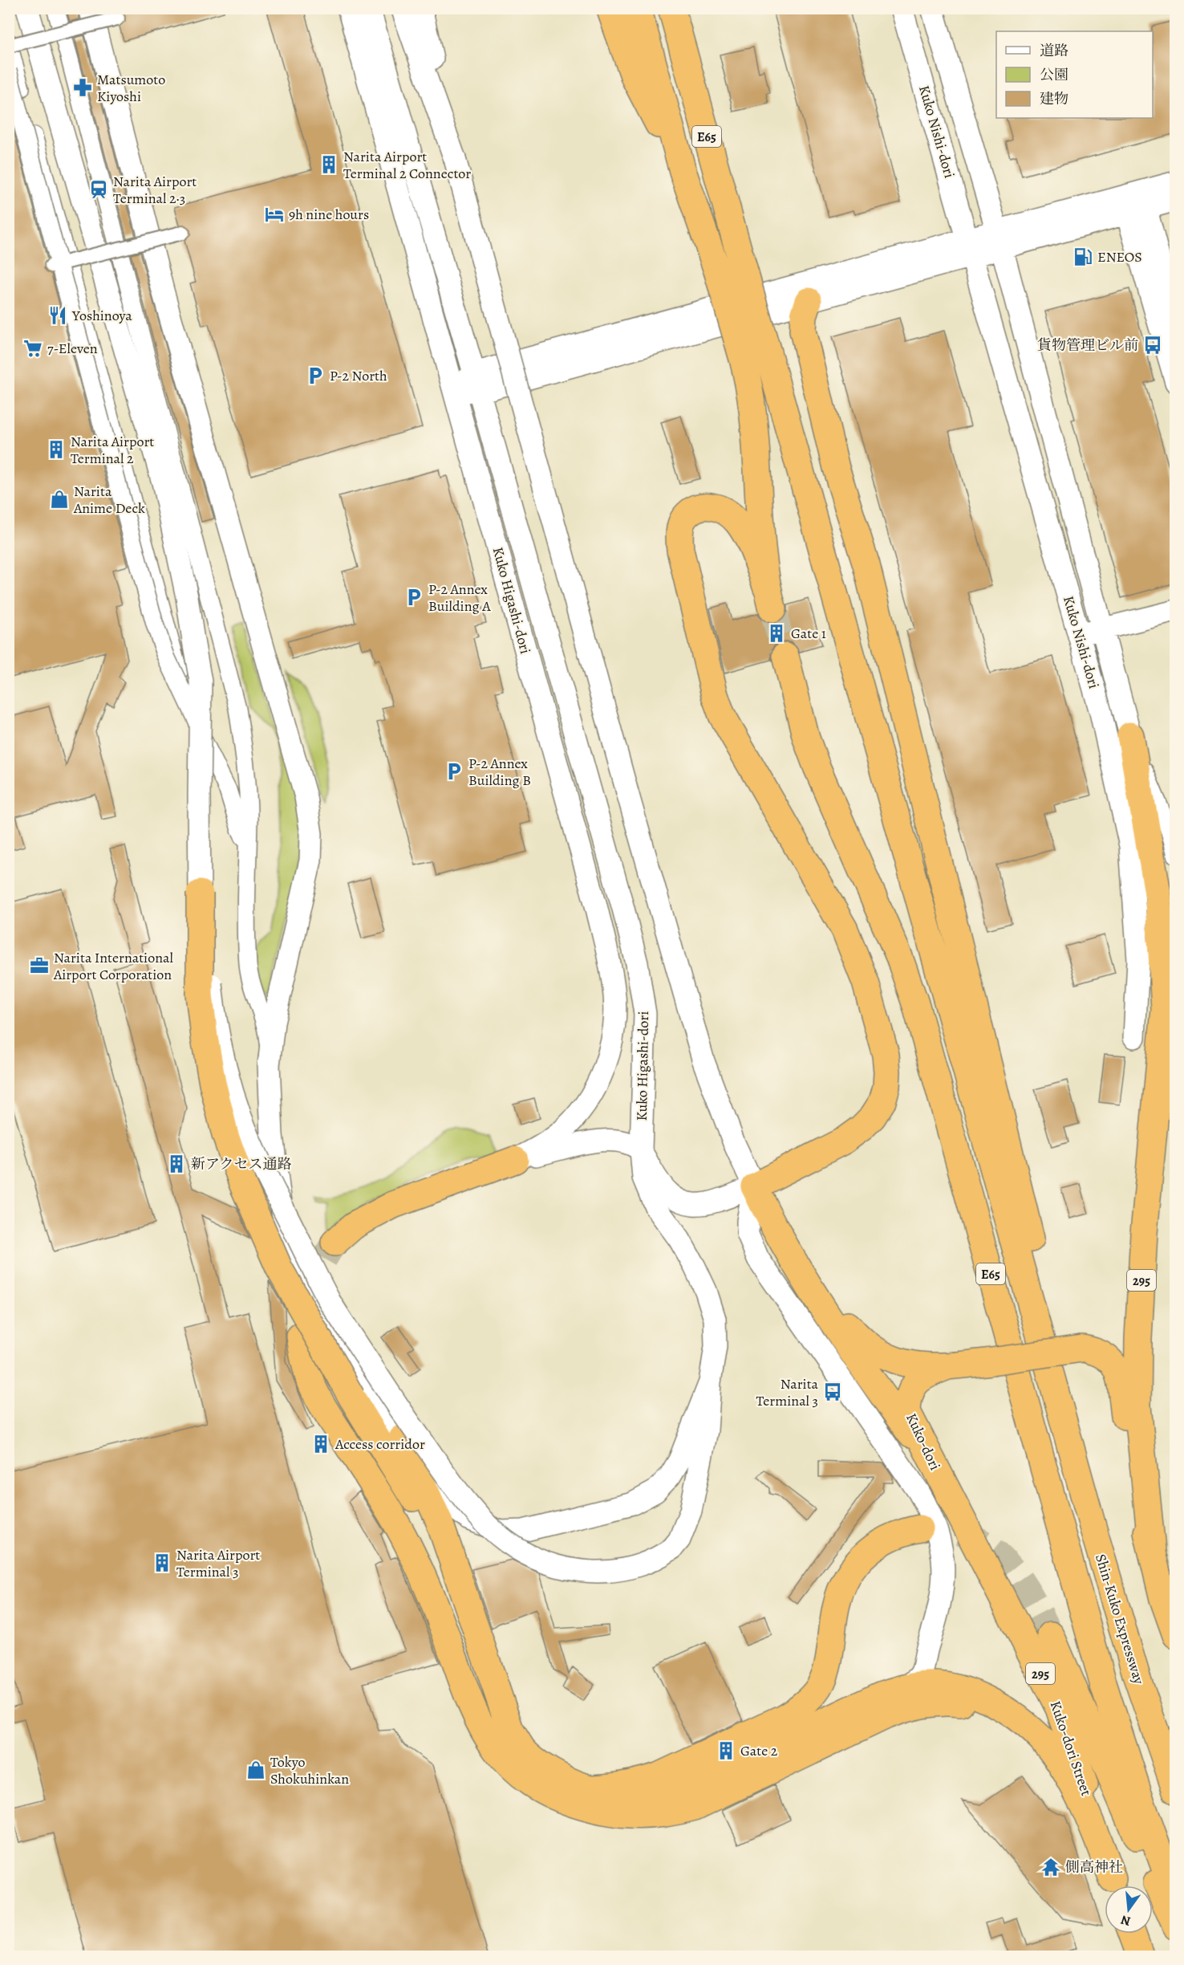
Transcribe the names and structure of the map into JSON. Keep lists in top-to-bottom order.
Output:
{
  "streets": {
    "highway": [
      "E65",
      "295",
      "Kuko-dori",
      "Shin-Kuko Expressway",
      "Kuko-dori Street"
    ],
    "street": ["Kuko Nishi-dori", "Kuko Higashi-dori"]
  },
  "crossings": [
    ["Kuko Nishi-dori", "295"],
    ["E65", "295"],
    ["E65", "Shin-Kuko Expressway"],
    ["295", "Kuko-dori"],
    ["295", "Kuko-dori Street"],
    ["Kuko-dori", "Kuko-dori Street"]
  ],
  "places": {
    "pharmacy": ["Matsumoto Kiyoshi"],
    "building": [
      "Narita Airport Terminal 2 Connector",
      "Narita Airport Terminal 2",
      "Gate 1",
      "新アクセス通路",
      "Access corridor",
      "Narita Airport Terminal 3",
      "Gate 2"
    ],
    "station": ["Narita Airport Terminal 2·3"],
    "hotel": ["9h nine hours"],
    "fuel station": ["ENEOS"],
    "restaurant": ["Yoshinoya"],
    "bus stop": ["貨物管理ビル前", "Narita Terminal 3"],
    "supermarket": ["7-Eleven"],
    "parking": ["P-2 North", "P-2 Annex Building A", "P-2 Annex Building B"],
    "shop": ["Narita Anime Deck", "Tokyo Shokuhinkan"],
    "office": ["Narita International Airport Corporation"],
    "temple": ["側高神社"]
  },
  "legend": ["道路", "公園", "建物"],
  "north": "bottom"
}
